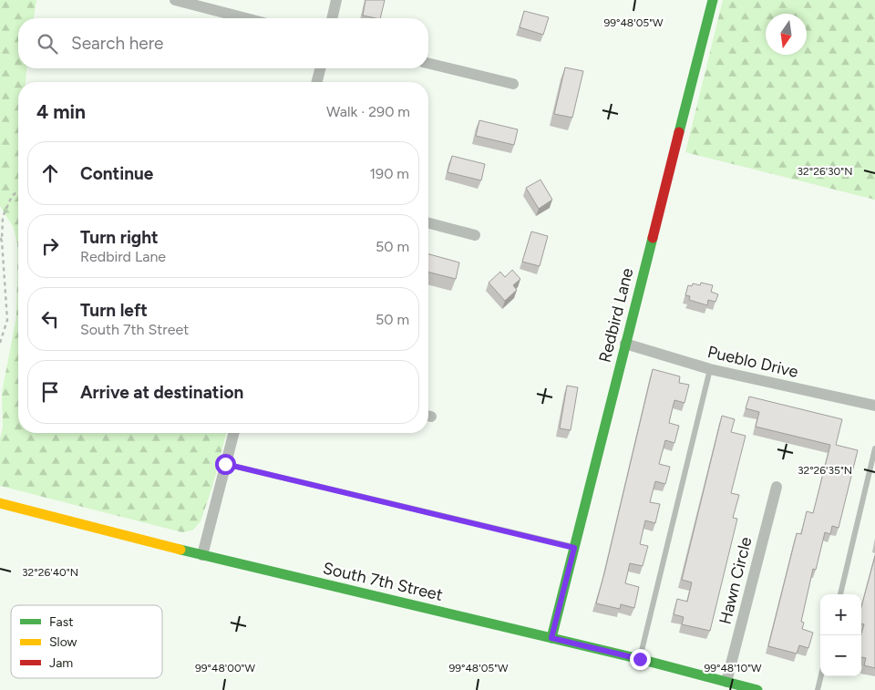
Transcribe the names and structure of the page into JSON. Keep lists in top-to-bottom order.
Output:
{
  "streets": {
    "main road": ["Redbird Lane", "South 7th Street"],
    "street": ["Pueblo Drive", "Hawn Circle"]
  },
  "crossings": [
    ["Redbird Lane", "Pueblo Drive"],
    ["Redbird Lane", "South 7th Street"],
    ["Hawn Circle", "South 7th Street"]
  ],
  "legend": ["Fast", "Slow", "Jam"],
  "north": "bottom",
  "page": {
    "search": "Search here",
    "heading": ["4 min", "Walk · 290 m"],
    "list": [
      ["Continue", "190 m"],
      ["Turn right", "Redbird Lane", "50 m"],
      ["Turn left", "South 7th Street", "50 m"],
      "Arrive at destination"
    ],
    "map_buttons": ["+", "−"]
  },
  "coordinates": [
    "99°48'05\"W",
    "32°26'30\"N",
    "32°26'35\"N",
    "32°26'40\"N",
    "99°48'00\"W",
    "99°48'10\"W"
  ]
}
